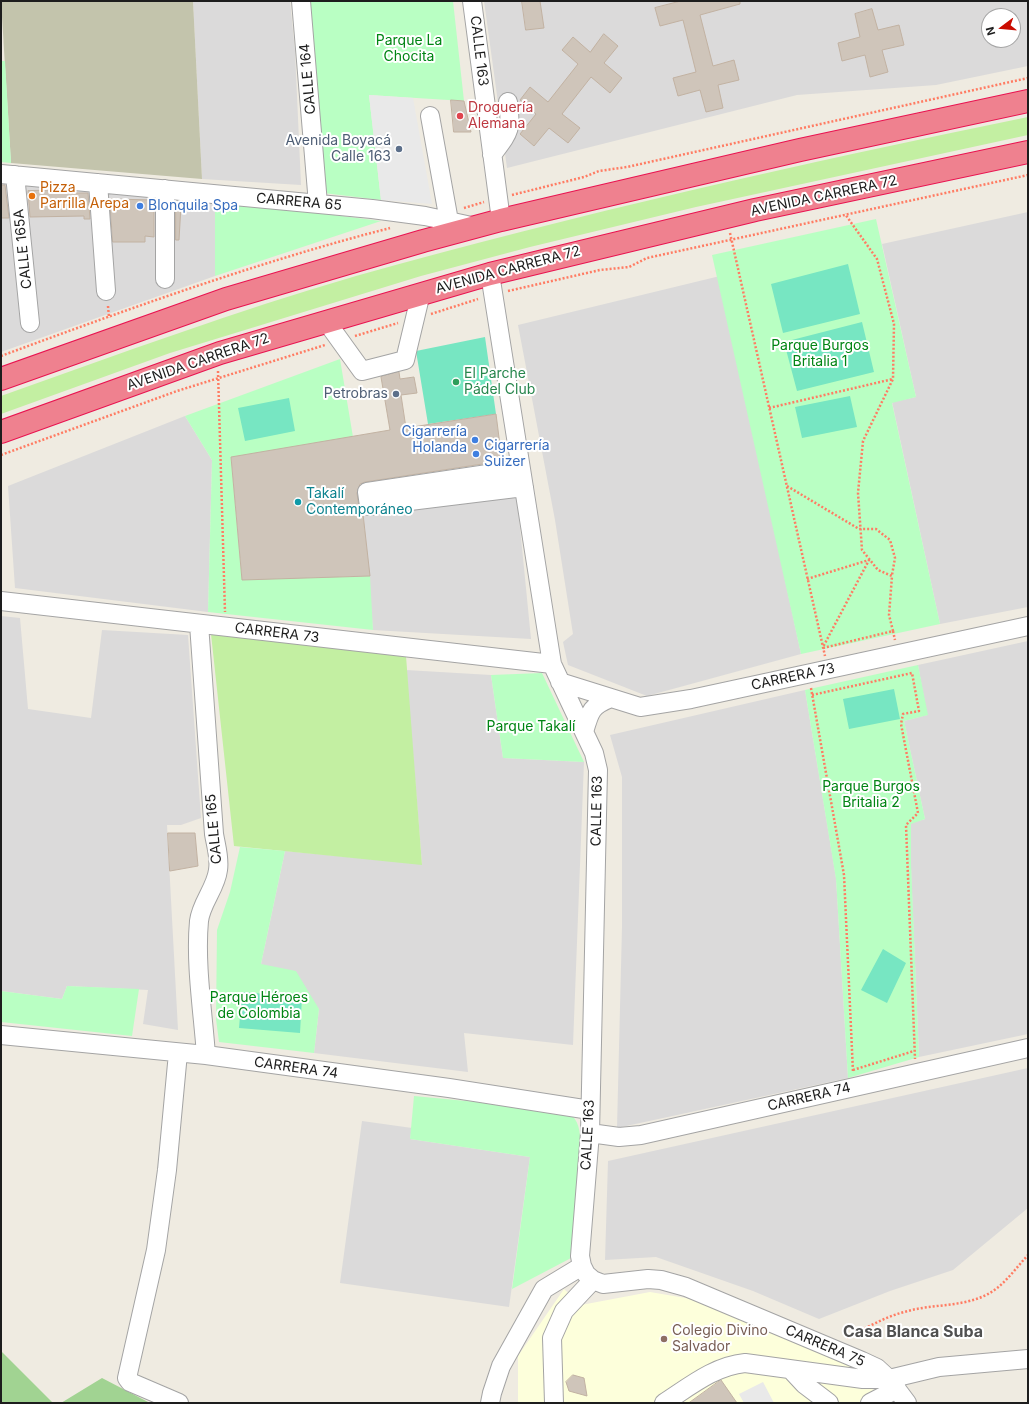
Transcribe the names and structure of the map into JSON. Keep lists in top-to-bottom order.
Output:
{
  "streets": {
    "highway": ["AVENIDA CARRERA 72"],
    "street": [
      "CALLE 163",
      "CALLE 164",
      "CARRERA 65",
      "CALLE 165A",
      "CARRERA 73",
      "CALLE 165",
      "CARRERA 74",
      "CARRERA 75"
    ]
  },
  "crossings": [
    ["CALLE 163", "AVENIDA CARRERA 72"],
    ["CALLE 163", "CARRERA 73"],
    ["CALLE 163", "CARRERA 74"],
    ["CALLE 164", "CARRERA 65"],
    ["CARRERA 65", "CALLE 165A"],
    ["CARRERA 73", "CALLE 165"],
    ["CALLE 165", "CARRERA 74"]
  ],
  "districts": ["Casa Blanca Suba"],
  "parks": [
    "Parque La Chocita",
    "Parque Burgos Britalia 1",
    "Parque Takalí",
    "Parque Burgos Britalia 2",
    "Parque Héroes de Colombia"
  ],
  "places": [
    "Droguería Alemana",
    "Avenida Boyacá Calle 163",
    "Pizza Parrilla Arepa",
    "Blonquila Spa",
    "El Parche Pádel Club",
    "Petrobras",
    "Cigarrería Holanda",
    "Cigarrería Suizer",
    "Takalí Contemporáneo",
    "Colegio Divino Salvador"
  ],
  "north": "left"
}
